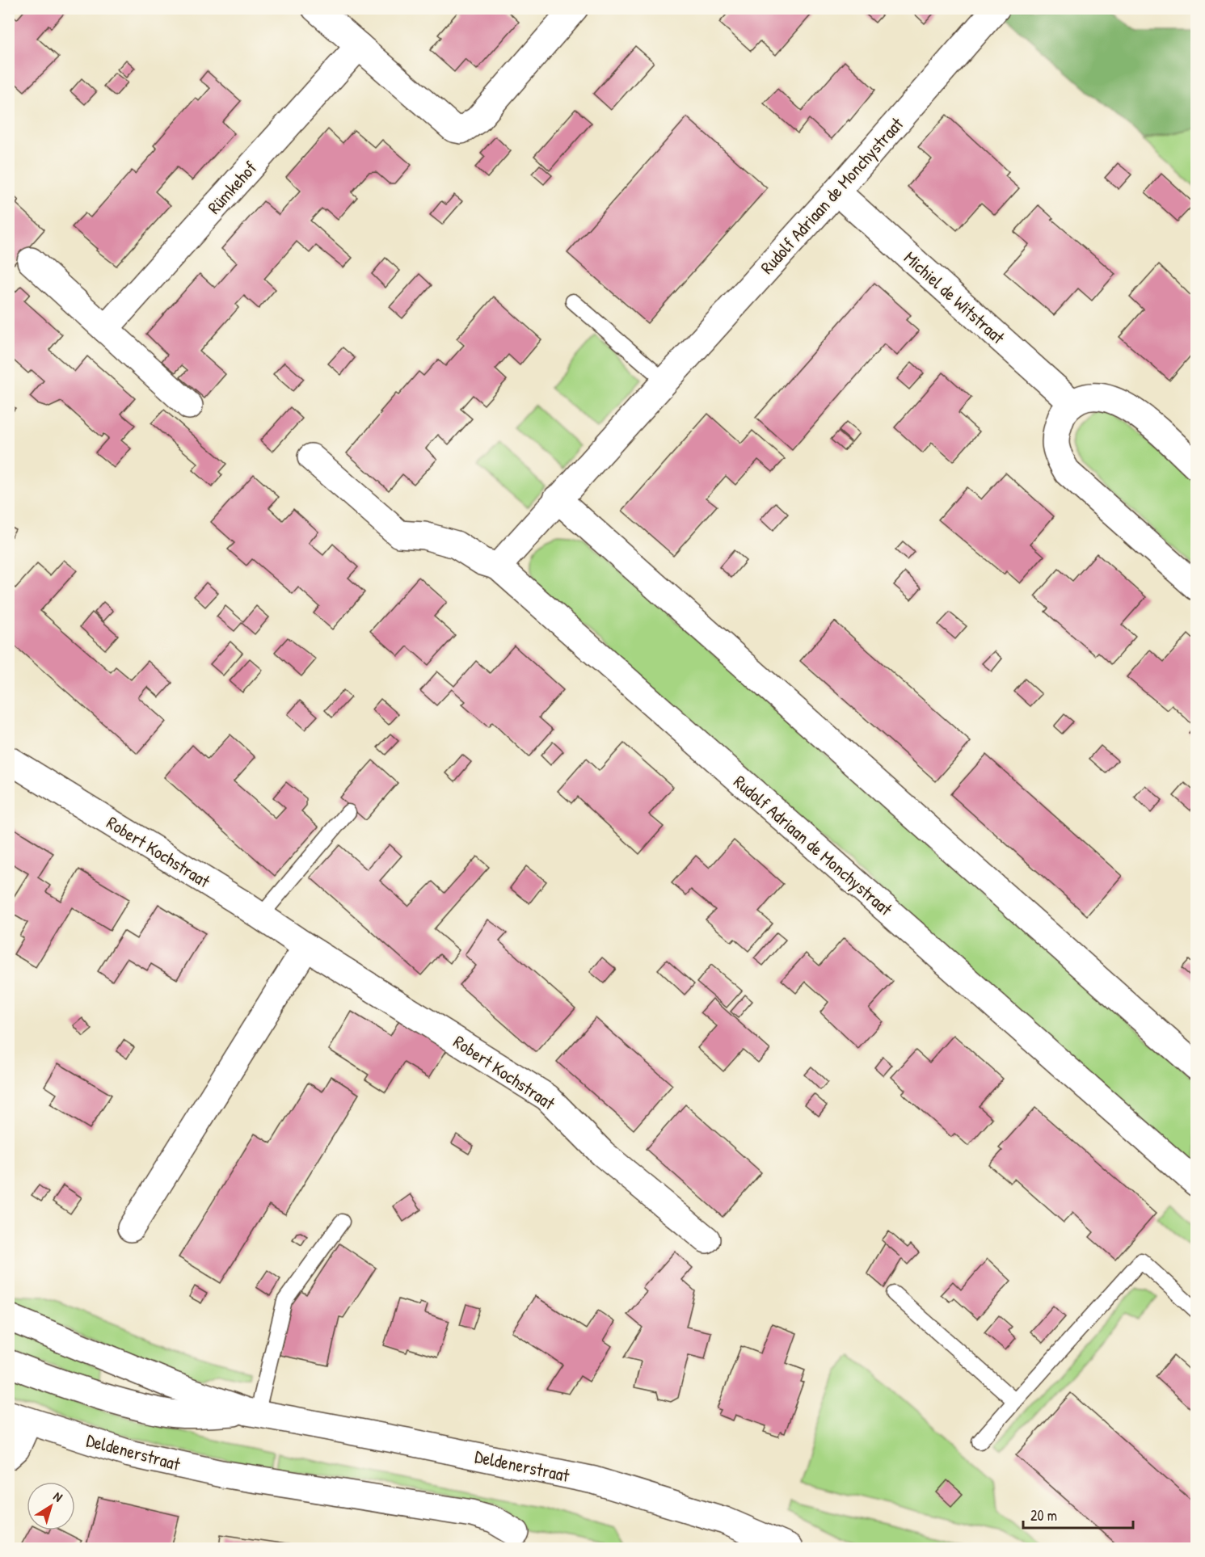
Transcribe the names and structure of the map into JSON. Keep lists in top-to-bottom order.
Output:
{
  "streets": {
    "street": [
      "Rümkehof",
      "Rudolf Adriaan de Monchystraat",
      "Michiel de Witstraat",
      "Robert Kochstraat",
      "Deldenerstraat"
    ]
  },
  "crossings": [
    ["Rudolf Adriaan de Monchystraat", "Michiel de Witstraat"]
  ],
  "scale_bar": "20 m",
  "north": "top right"
}
